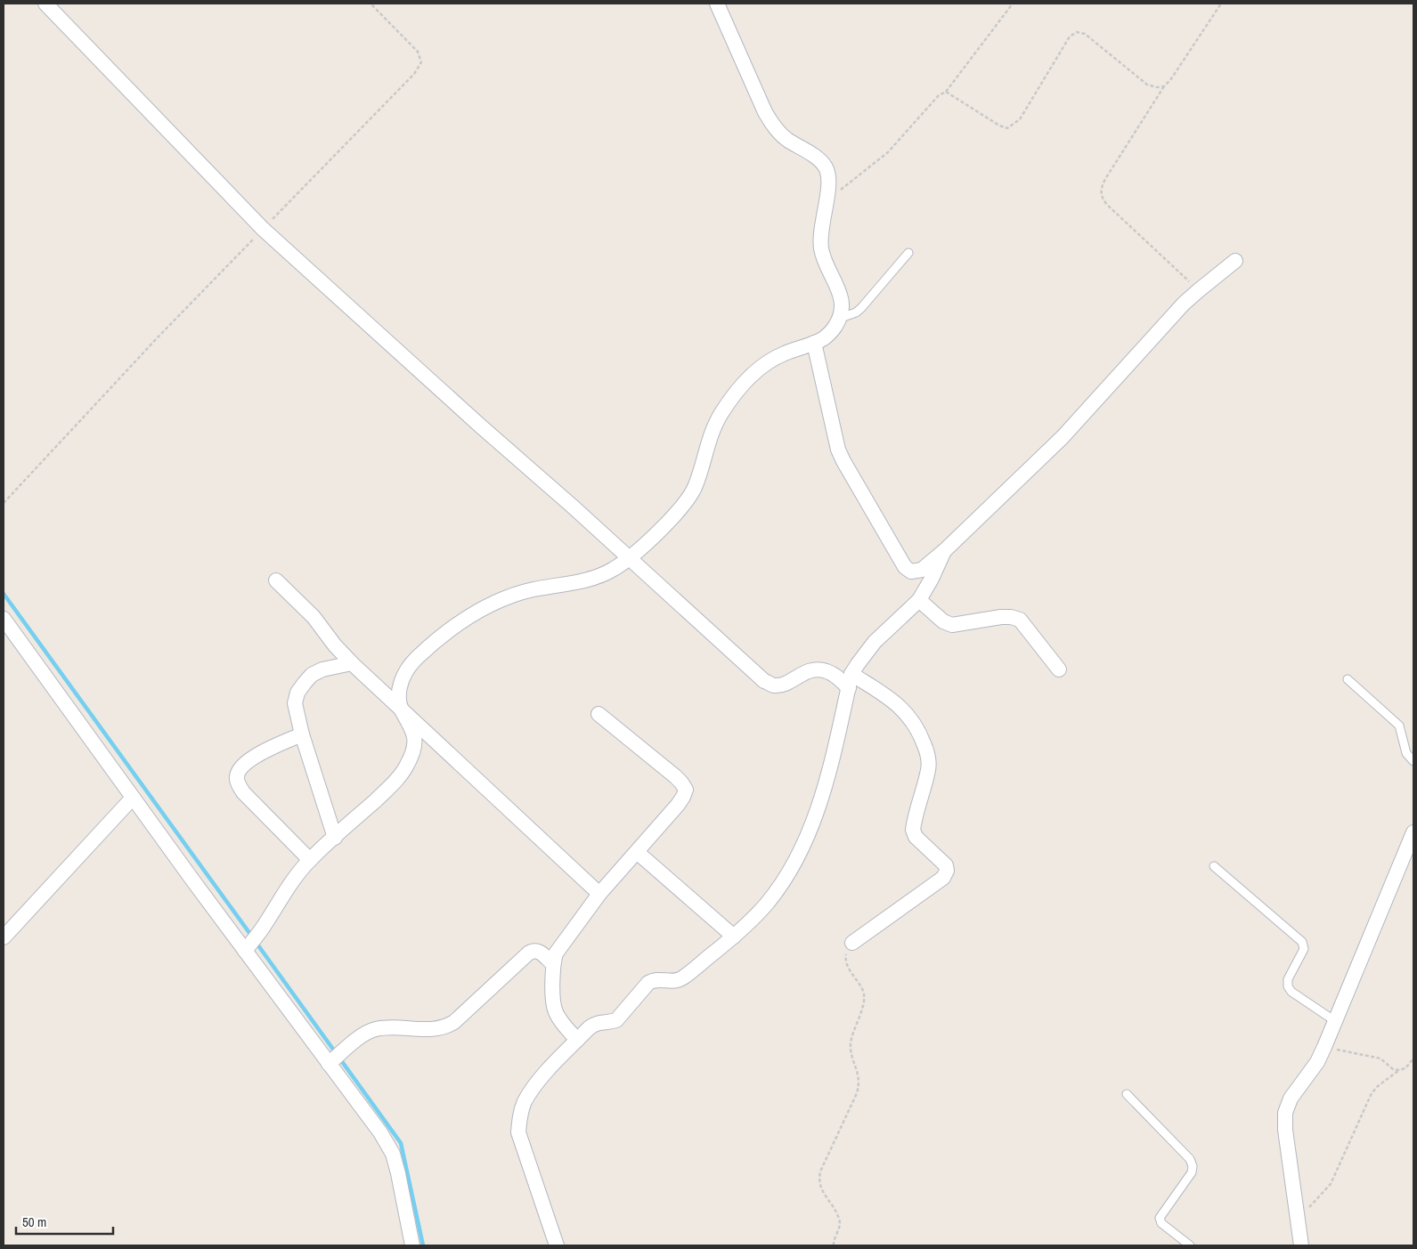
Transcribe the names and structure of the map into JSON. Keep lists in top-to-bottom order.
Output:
{
  "scale_bar": "50 m"
}
